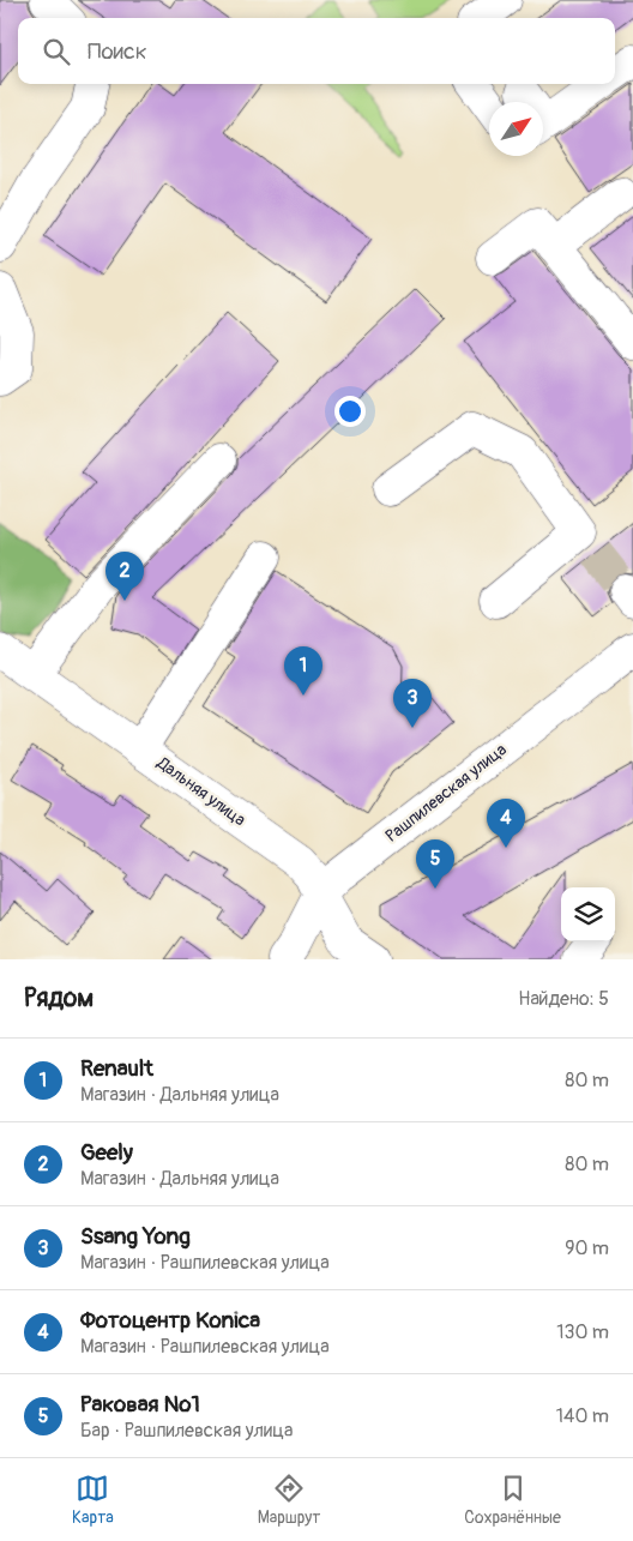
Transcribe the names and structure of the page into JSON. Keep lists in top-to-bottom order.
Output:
{
  "streets": {
    "street": ["Дальняя улица", "Рашпилевская улица"]
  },
  "crossings": [
    ["Дальняя улица", "Рашпилевская улица"]
  ],
  "north": "top right",
  "page": {
    "search": "Поиск",
    "pins": [
      "2",
      "1",
      "3",
      "4",
      "5"
    ],
    "heading": ["Рядом", "Найдено: 5"],
    "list": [
      {
        "mark": "1",
        "name": "Renault",
        "note": "Магазин · Дальняя улица",
        "value": "80 m"
      },
      {
        "mark": "2",
        "name": "Geely",
        "note": "Магазин · Дальняя улица",
        "value": "80 m"
      },
      {
        "mark": "3",
        "name": "Ssang Yong",
        "note": "Магазин · Рашпилевская улица",
        "value": "90 m"
      },
      {
        "mark": "4",
        "name": "Фотоцентр Konica",
        "note": "Магазин · Рашпилевская улица",
        "value": "130 m"
      },
      {
        "mark": "5",
        "name": "Раковая №1",
        "note": "Бар · Рашпилевская улица",
        "value": "140 m"
      }
    ],
    "nav": ["Карта", "Маршрут", "Сохранённые"]
  }
}
